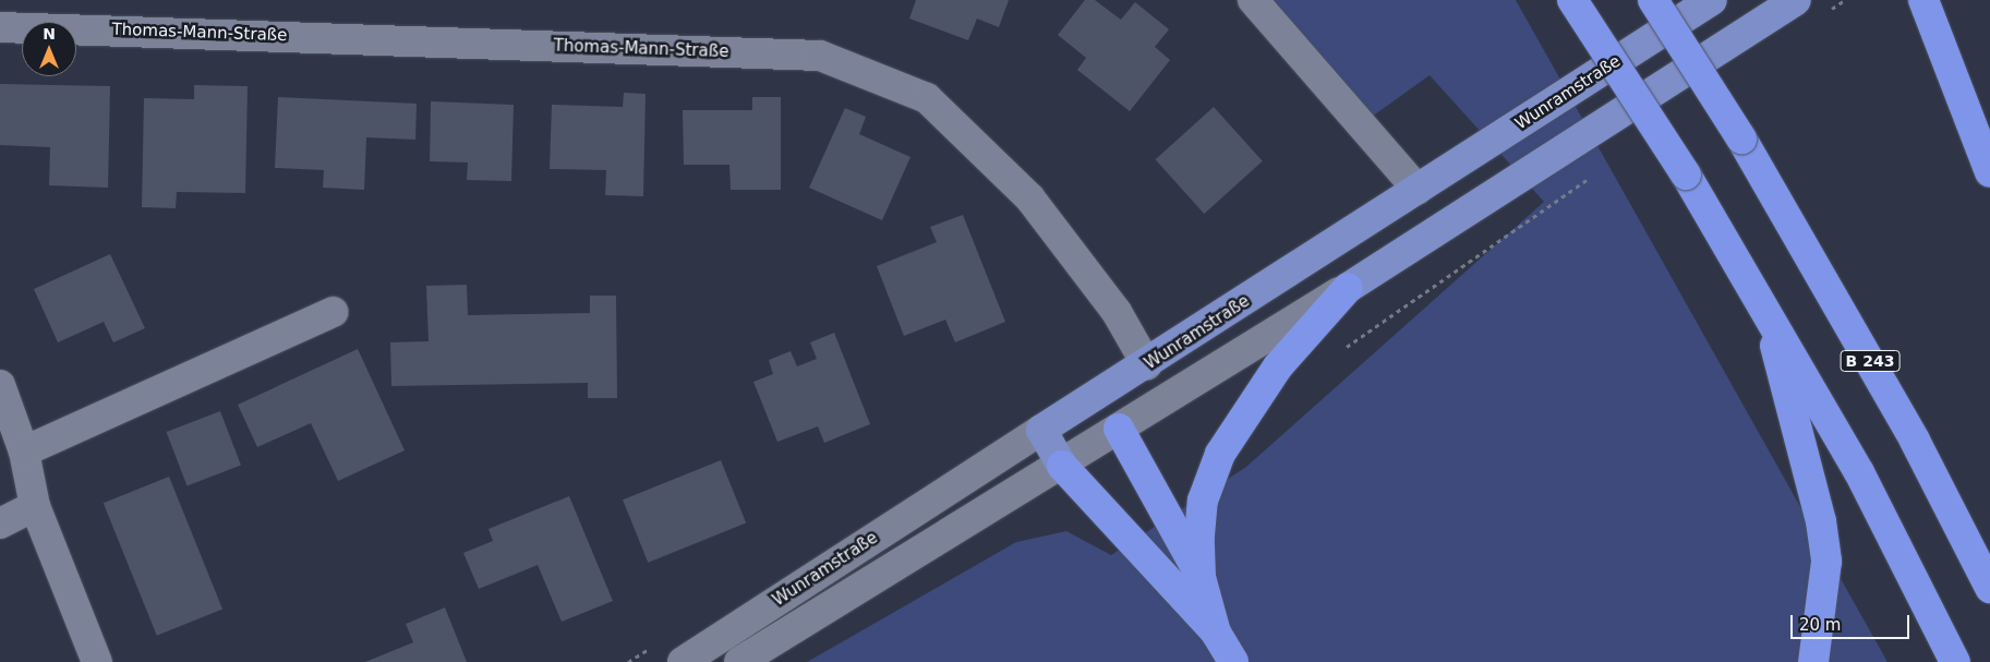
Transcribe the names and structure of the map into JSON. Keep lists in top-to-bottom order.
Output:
{
  "streets": {
    "highway": ["B 243"],
    "main road": ["Wunramstraße"],
    "street": ["Thomas-Mann-Straße"]
  },
  "crossings": [
    ["Thomas-Mann-Straße", "Wunramstraße"]
  ],
  "scale_bar": "20 m",
  "north": "top"
}
